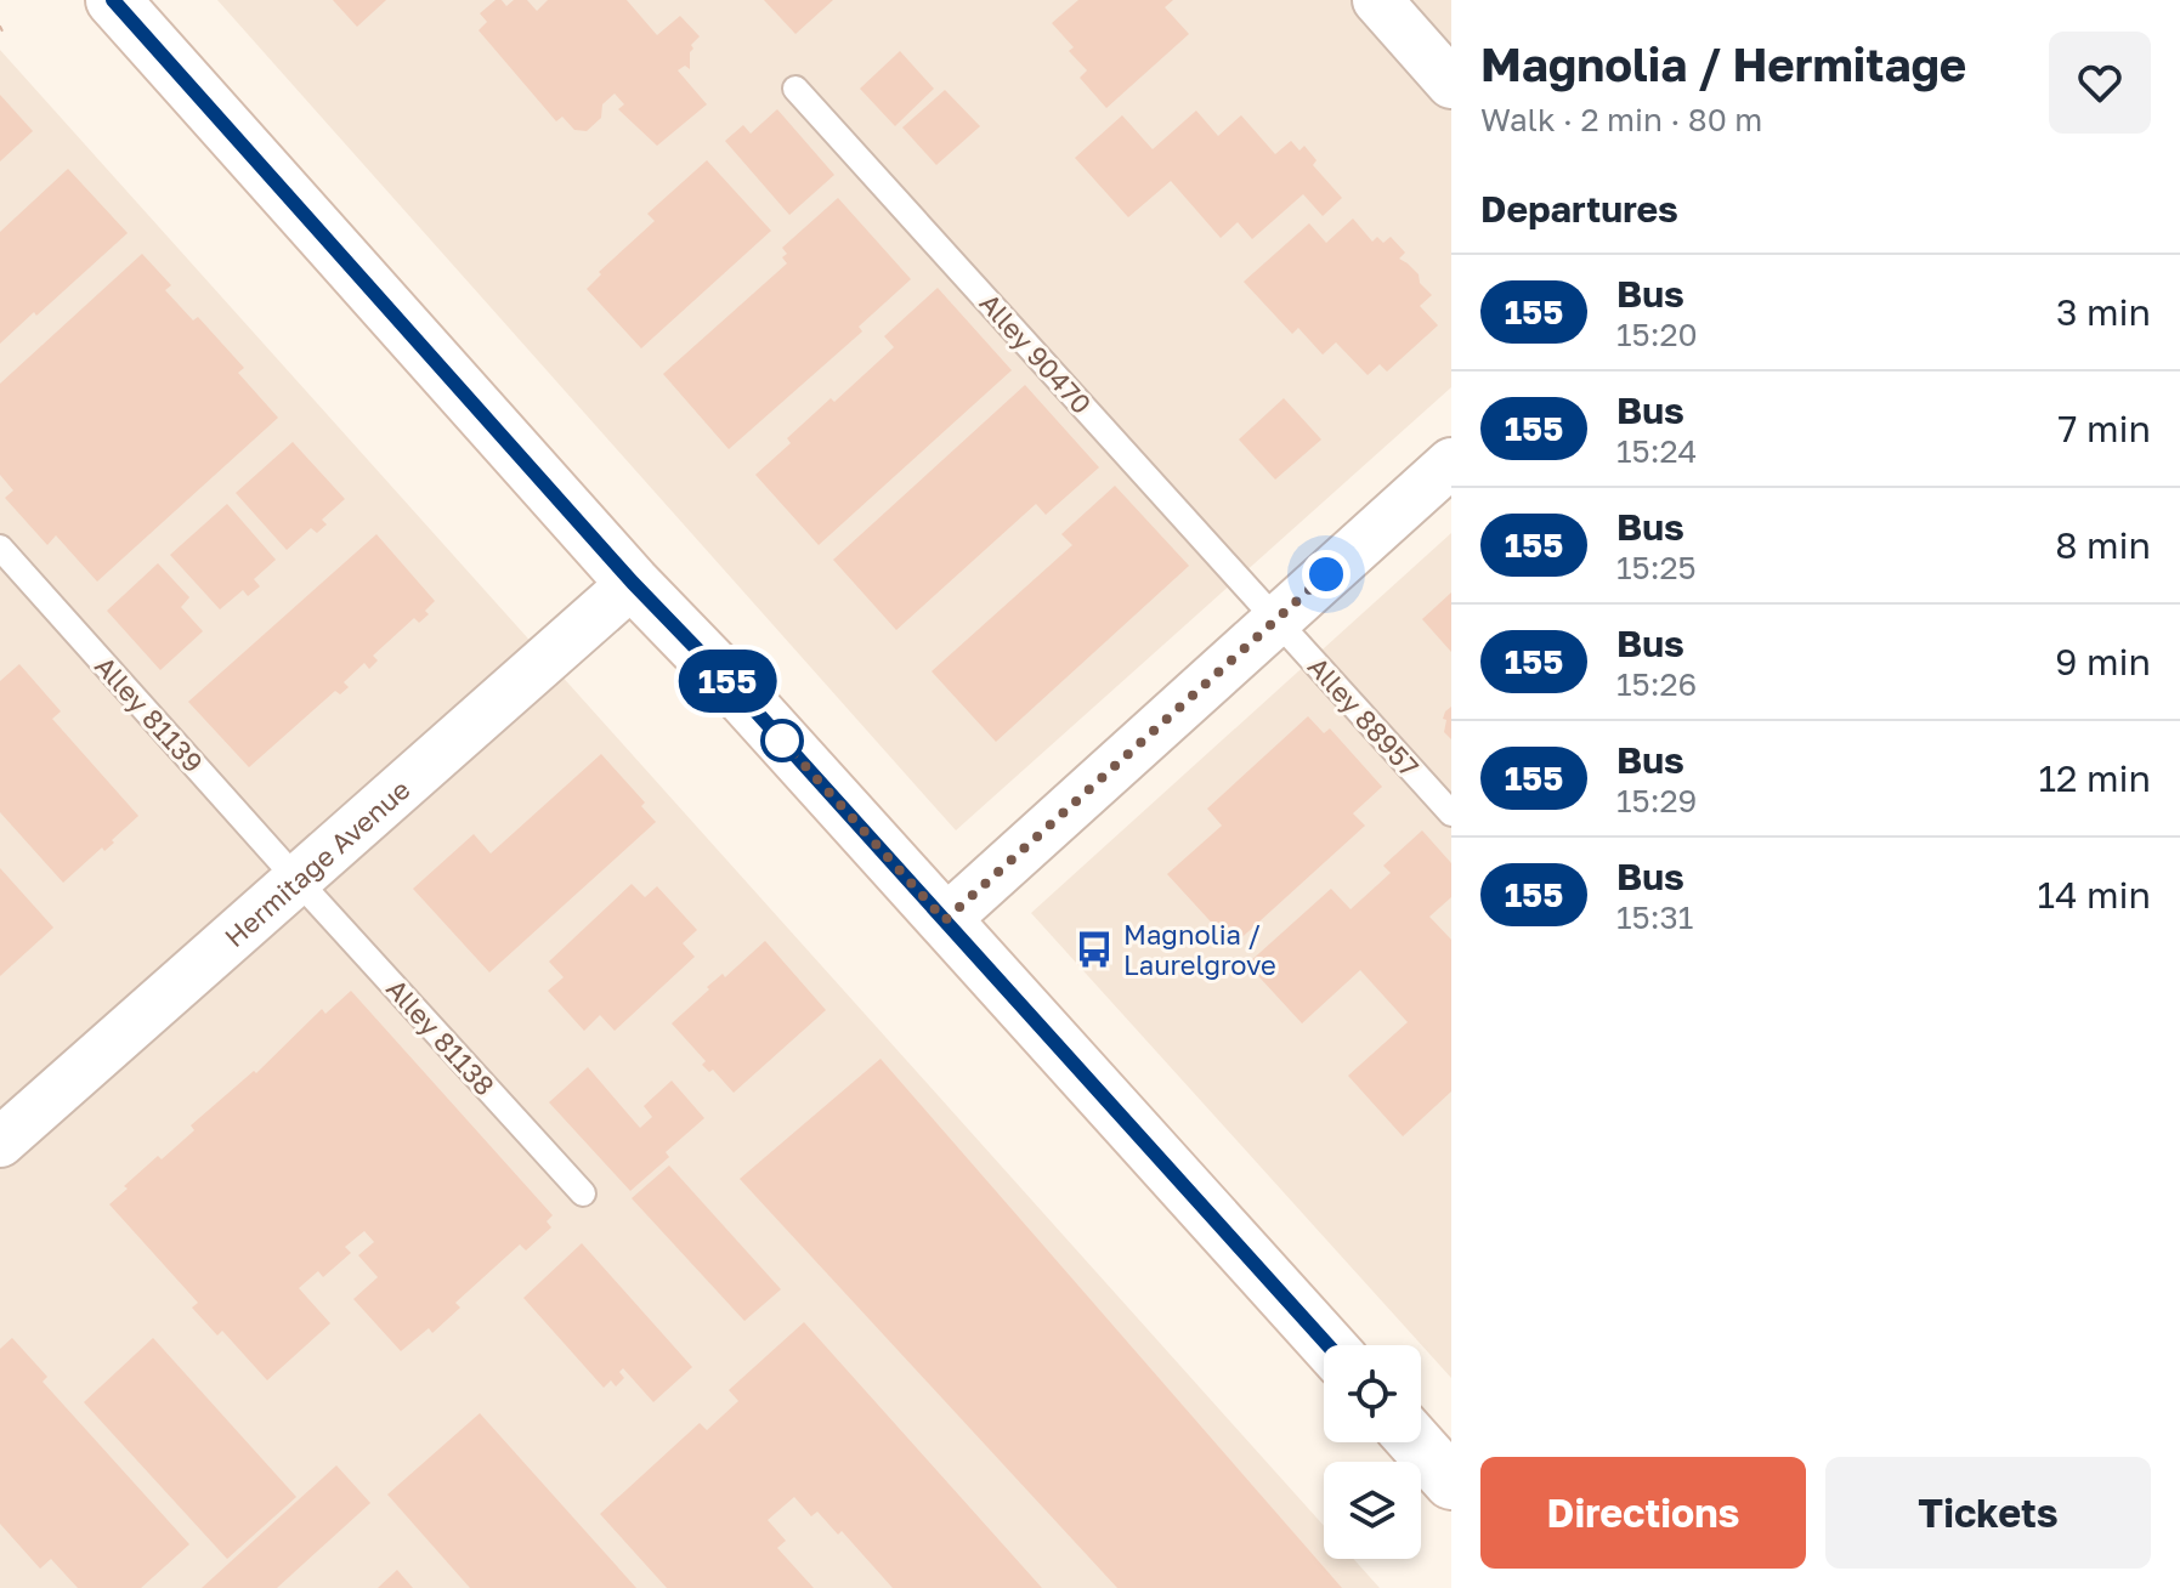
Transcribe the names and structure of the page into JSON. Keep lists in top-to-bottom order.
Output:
{
  "streets": {
    "street": ["Hermitage Avenue"],
    "lane": [
      "Alley 90470",
      "Alley 81139",
      "Alley 88957",
      "Alley 81138"
    ]
  },
  "crossings": [
    ["Alley 90470", "Alley 88957"],
    ["Alley 81139", "Hermitage Avenue"],
    ["Alley 81139", "Alley 81138"],
    ["Hermitage Avenue", "Alley 81138"]
  ],
  "places": {
    "bus stop": ["Magnolia / Laurelgrove"]
  },
  "lines": ["bus line 155"],
  "page": {
    "on_map": "155",
    "heading": [
      ["Magnolia / Hermitage", "Walk · 2 min · 80 m"],
      "Departures"
    ],
    "list": [
      {
        "mark": "155",
        "name": "Bus",
        "note": "15:20",
        "value": "3 min"
      },
      {
        "mark": "155",
        "name": "Bus",
        "note": "15:24",
        "value": "7 min"
      },
      {
        "mark": "155",
        "name": "Bus",
        "note": "15:25",
        "value": "8 min"
      },
      {
        "mark": "155",
        "name": "Bus",
        "note": "15:26",
        "value": "9 min"
      },
      {
        "mark": "155",
        "name": "Bus",
        "note": "15:29",
        "value": "12 min"
      },
      {
        "mark": "155",
        "name": "Bus",
        "note": "15:31",
        "value": "14 min"
      }
    ],
    "buttons": ["Directions", "Tickets"]
  }
}
